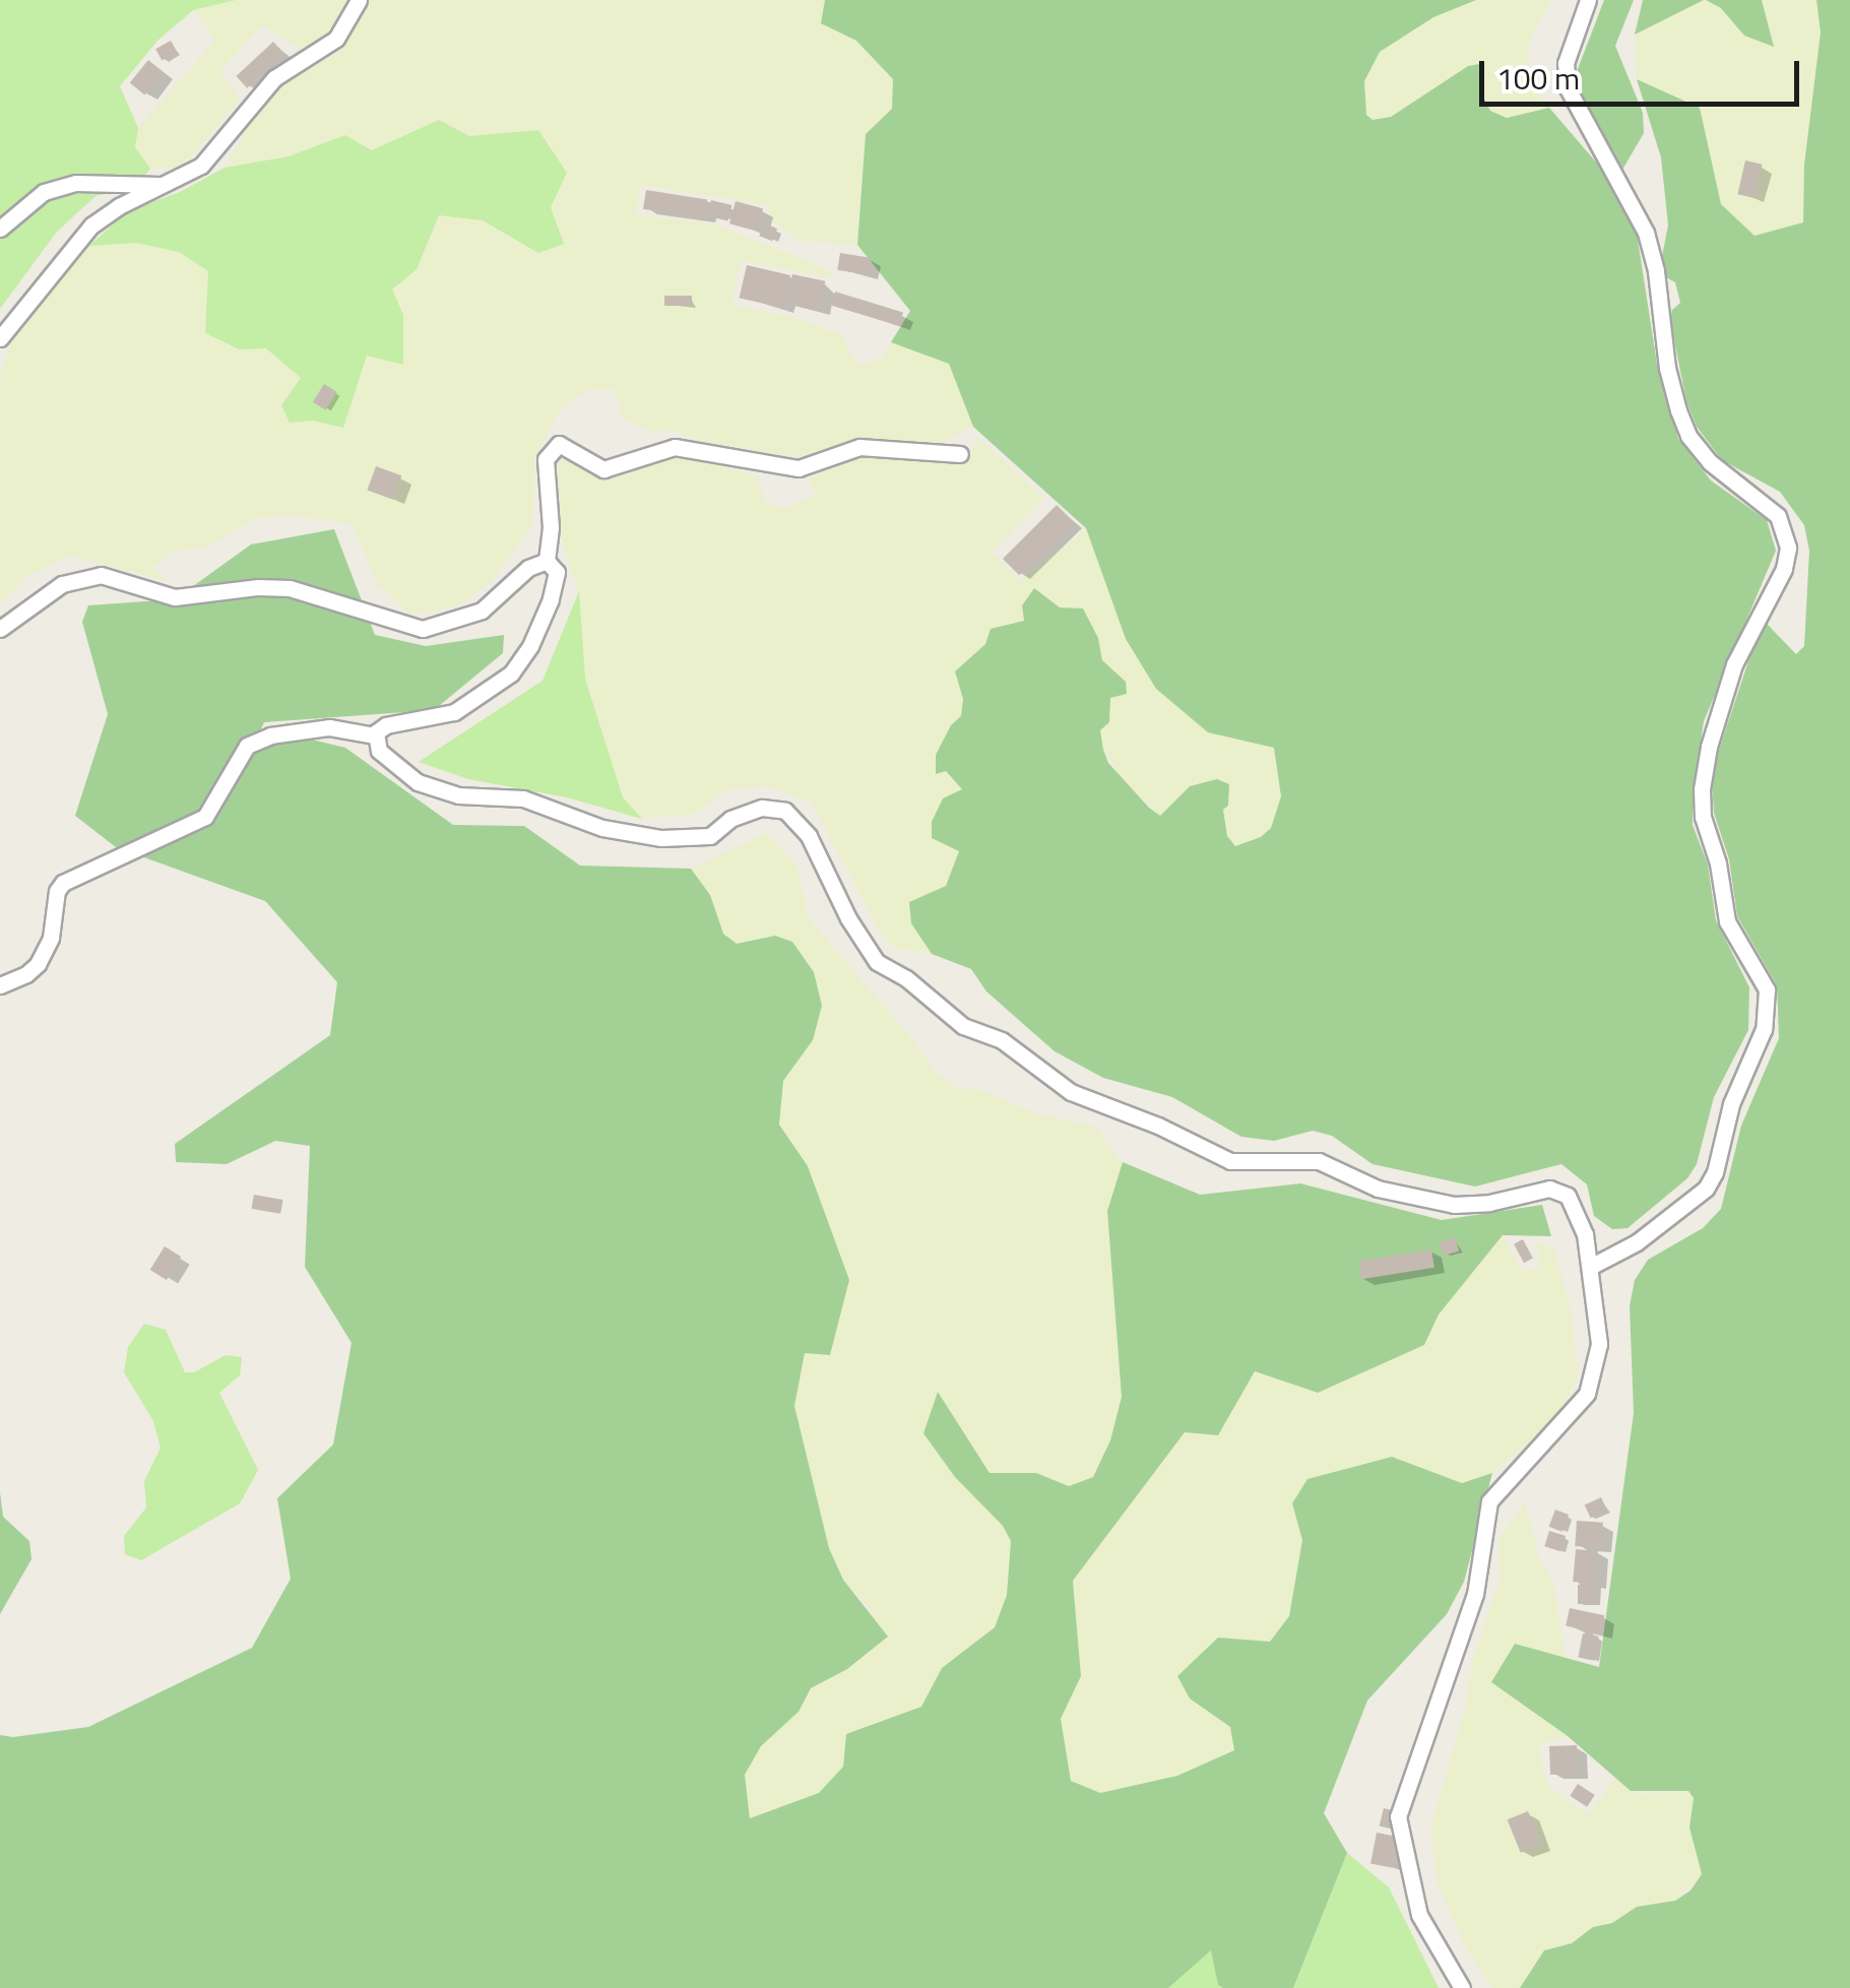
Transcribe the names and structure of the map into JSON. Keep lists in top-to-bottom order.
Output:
{
  "scale_bar": "100 m"
}
